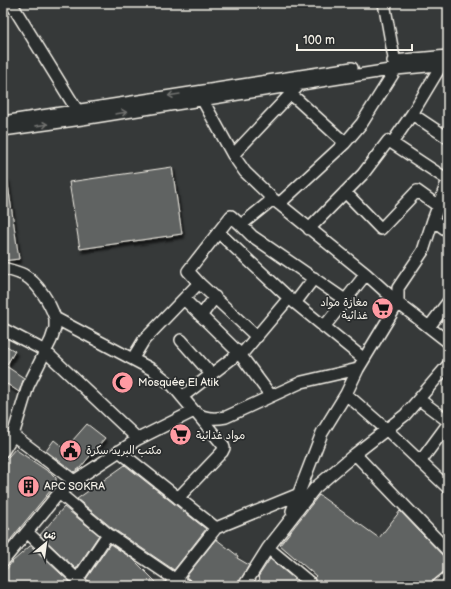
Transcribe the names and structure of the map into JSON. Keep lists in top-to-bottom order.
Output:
{
  "places": {
    "supermarket": ["مغازة مواد غذائية", "مواد غذائية"],
    "mosque": ["Mosquée El Atik"],
    "public building": ["مكتب البريد سكرة"],
    "building": ["APC SOKRA"]
  },
  "scale_bar": "100 m",
  "north": "top right"
}
